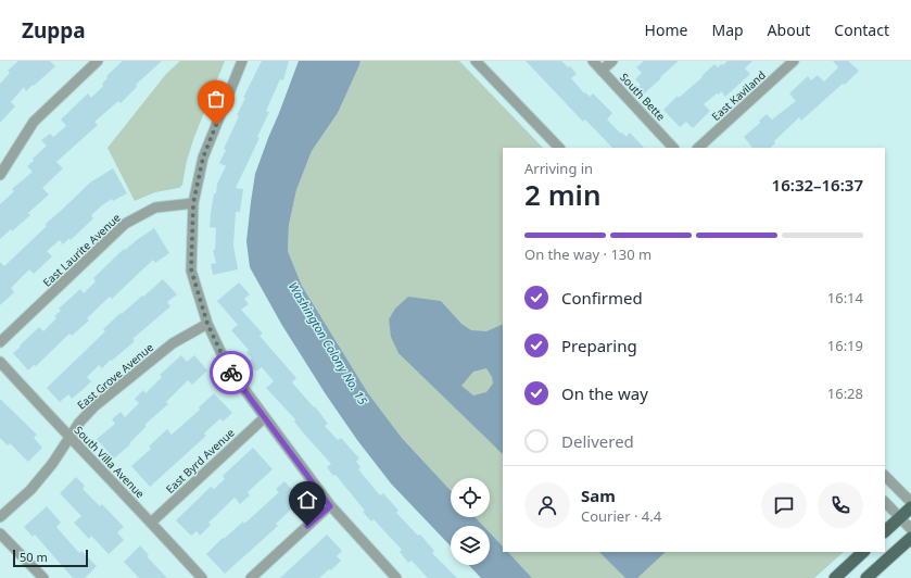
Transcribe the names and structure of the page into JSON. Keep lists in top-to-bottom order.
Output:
{
  "streets": {
    "street": [
      "East Kaviland",
      "South Bette",
      "East Laurite Avenue",
      "East Grove Avenue",
      "East Byrd Avenue",
      "South Villa Avenue"
    ]
  },
  "crossings": [
    ["East Grove Avenue", "South Villa Avenue"],
    ["East Byrd Avenue", "South Villa Avenue"]
  ],
  "water": ["Washington Colony No. 15"],
  "scale_bar": "50 m",
  "page": {
    "header": "Zuppa",
    "nav": [
      "Home",
      "Map",
      "About",
      "Contact"
    ],
    "heading": ["2 min", "Arriving in", "16:32–16:37"],
    "panel": ["Sam", "Courier · 4.4"],
    "bar": "On the way · 130 m",
    "list": [
      ["Confirmed", "16:14"],
      ["Preparing", "16:19"],
      ["On the way", "16:28"],
      "Delivered"
    ],
    "scale": "50 m"
  }
}
